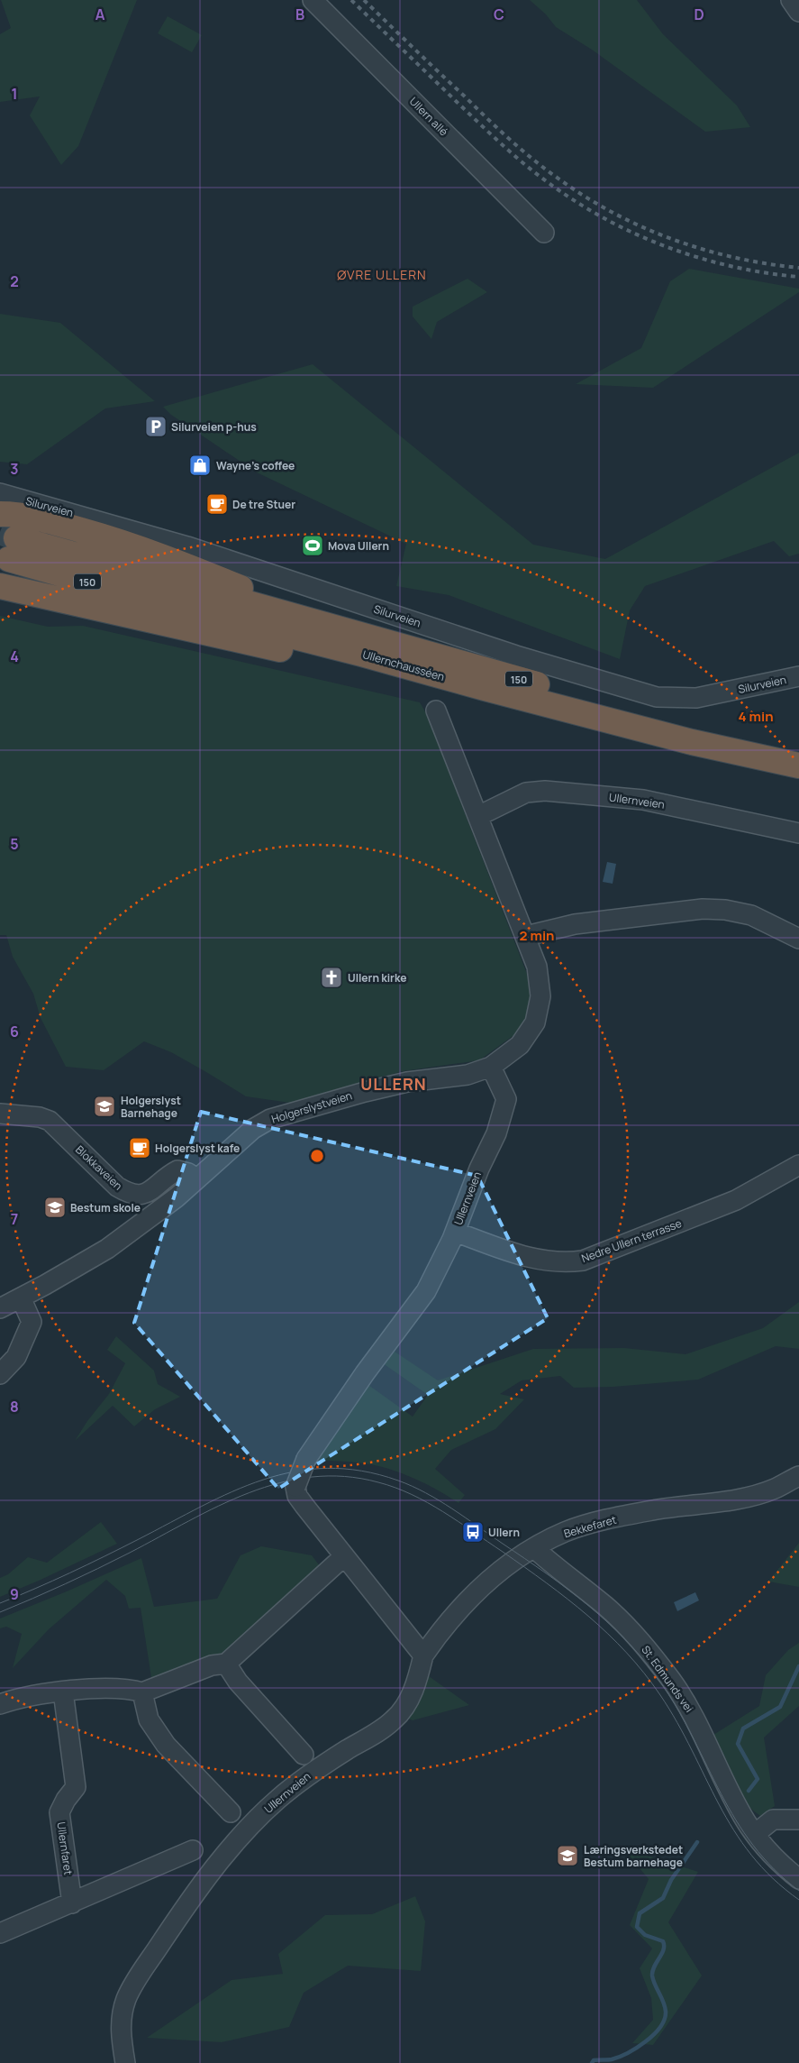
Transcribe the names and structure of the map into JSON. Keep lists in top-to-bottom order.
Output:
{
  "streets": {
    "highway": ["150", "Ullernchausséen"],
    "street": [
      "Ullern allé",
      "Silurveien",
      "Ullernveien",
      "Holgerslystveien",
      "Blokkaveien",
      "Nedre Ullern terrasse",
      "Bekkefaret",
      "St. Edmunds vei",
      "Ullernfaret"
    ]
  },
  "crossings": [
    ["Ullernveien", "Holgerslystveien"],
    ["Ullernveien", "Nedre Ullern terrasse"],
    ["Ullernveien", "Bekkefaret"],
    ["Holgerslystveien", "Blokkaveien"],
    ["Bekkefaret", "St. Edmunds vei"]
  ],
  "districts": ["ØVRE ULLERN", "ULLERN"],
  "places": {
    "parking": ["Silurveien p-hus"],
    "shop": ["Wayne's coffee"],
    "cafe": ["De tre Stuer", "Holgerslyst kafe"],
    "sports": ["Mova Ullern"],
    "church": ["Ullern kirke"],
    "school or university": ["Holgerslyst Barnehage", "Bestum skole", "Læringsverkstedet Bestum barnehage"],
    "bus stop": ["Ullern"]
  },
  "grid": {
    "columns": [
      "A",
      "B",
      "C",
      "D"
    ],
    "rows": [
      "1",
      "2",
      "3",
      "4",
      "5",
      "6",
      "7",
      "8",
      "9"
    ]
  },
  "rings": ["4 min", "2 min"]
}
